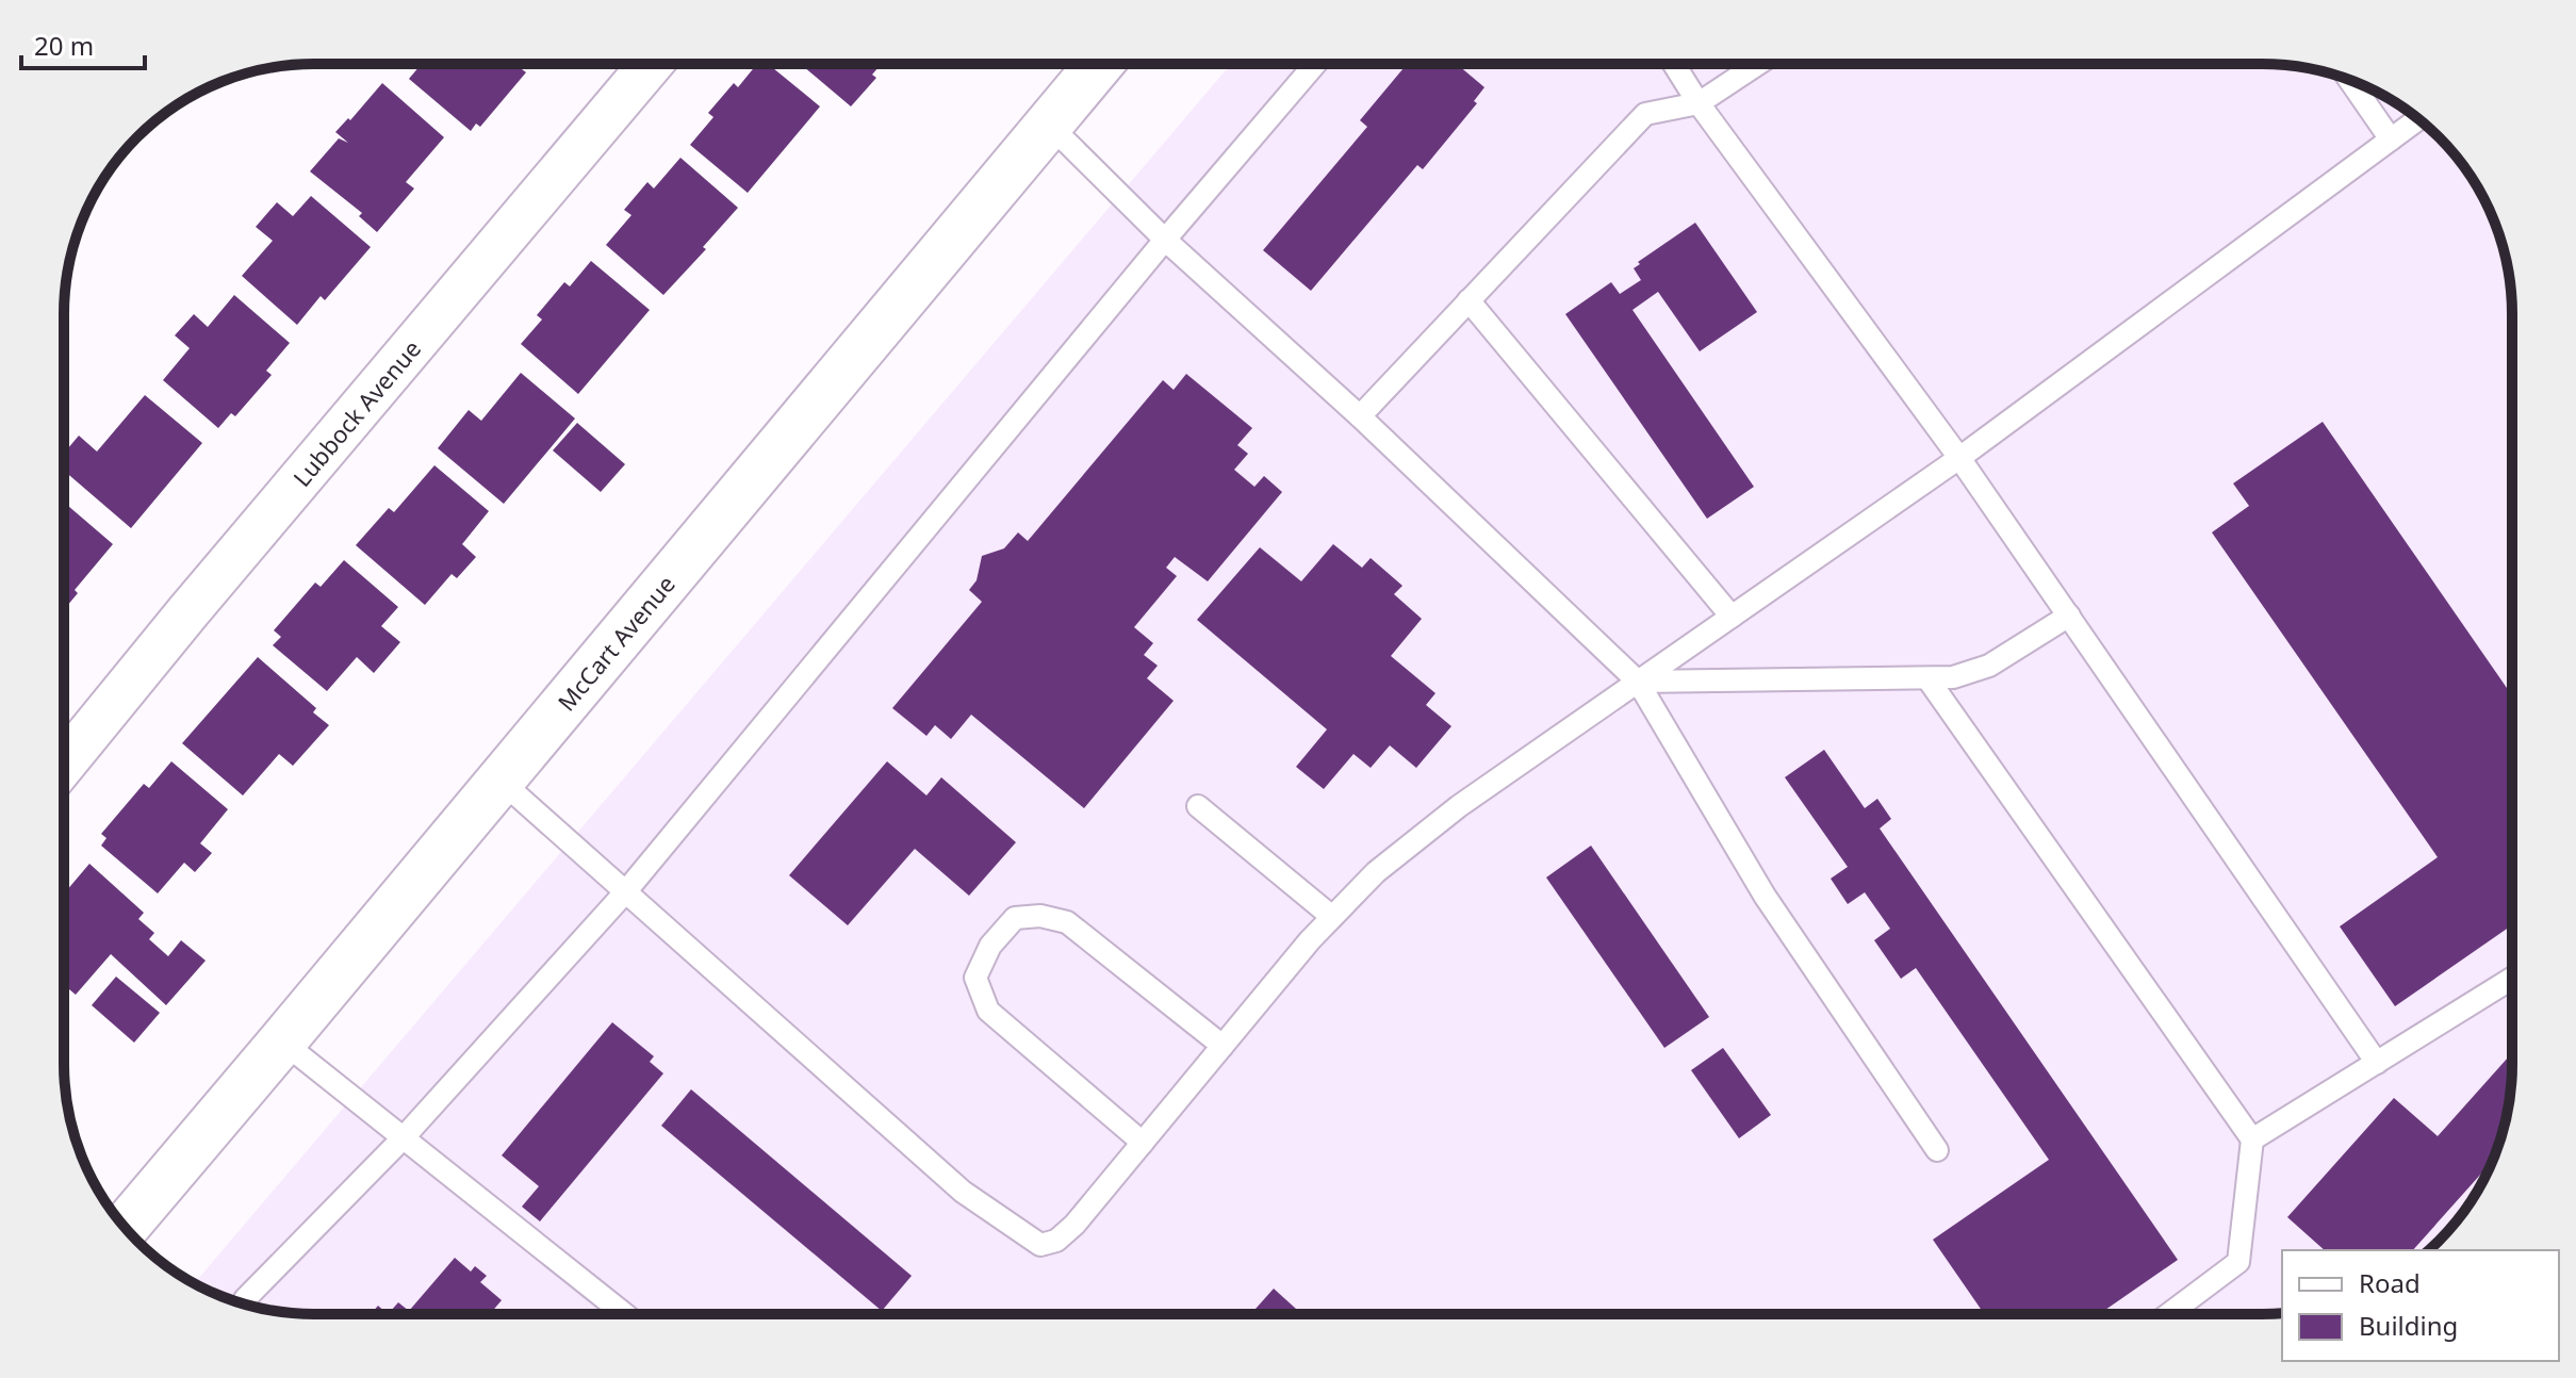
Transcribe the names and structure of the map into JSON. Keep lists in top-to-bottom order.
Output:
{
  "streets": {
    "main road": ["McCart Avenue"],
    "street": ["Lubbock Avenue"]
  },
  "legend": ["Road", "Building"],
  "scale_bar": "20 m"
}
